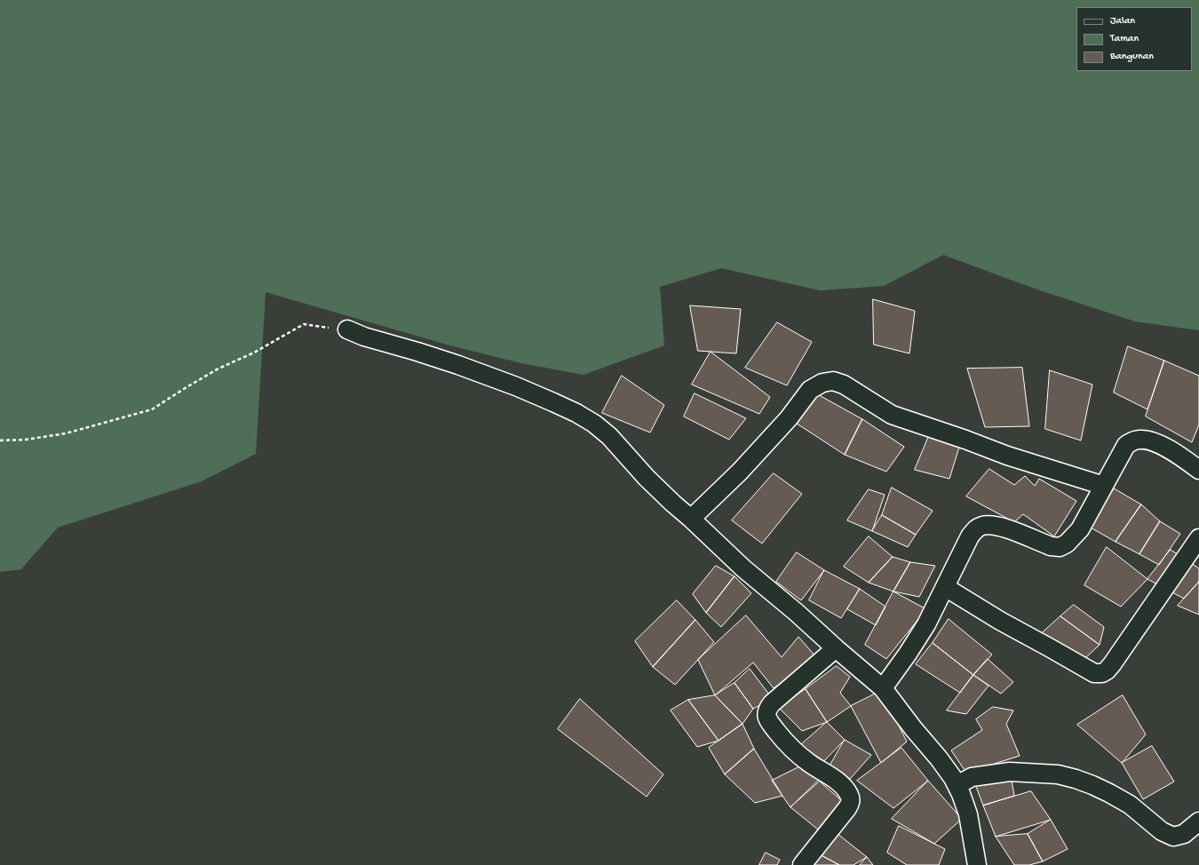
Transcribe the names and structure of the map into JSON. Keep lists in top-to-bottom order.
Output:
{
  "legend": ["Jalan", "Taman", "Bangunan"]
}
